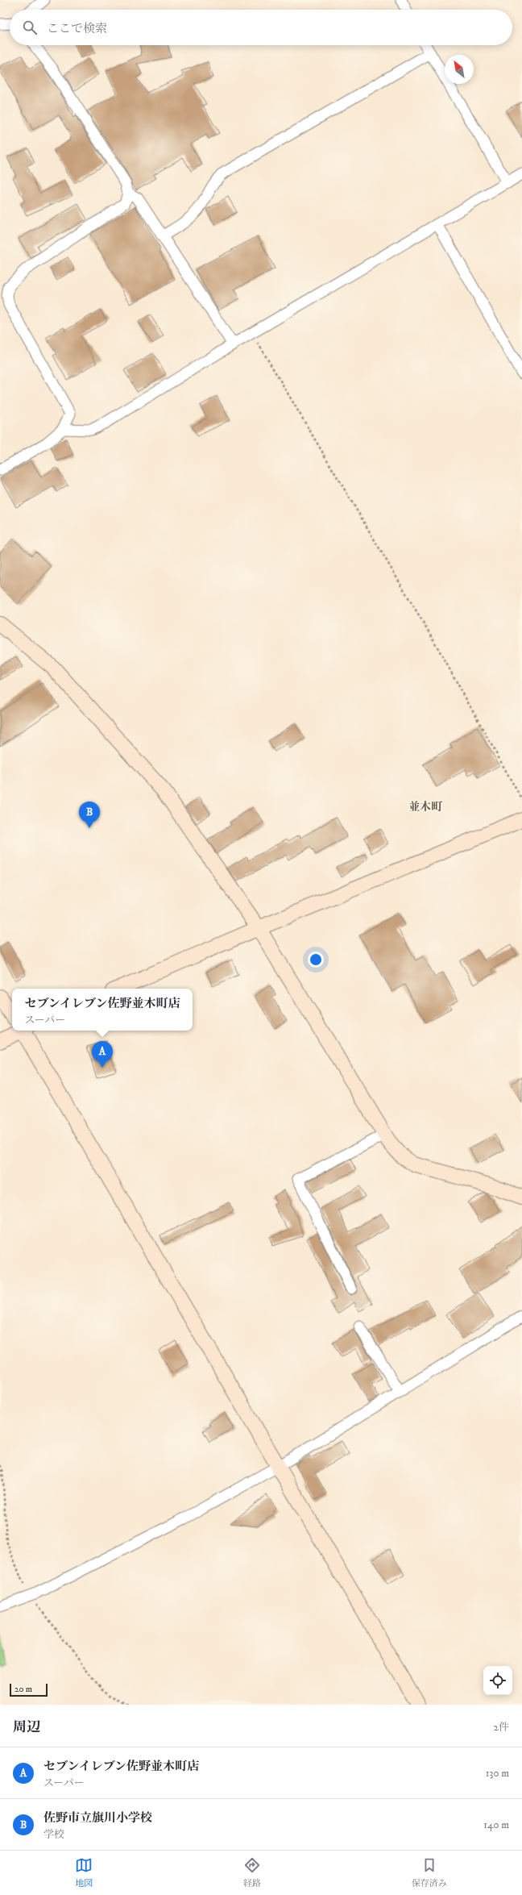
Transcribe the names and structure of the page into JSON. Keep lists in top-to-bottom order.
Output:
{
  "districts": ["並木町"],
  "scale_bar": "20 m",
  "north": "top left",
  "page": {
    "search": "ここで検索",
    "pins": ["B", "A"],
    "popup": ["セブンイレブン佐野並木町店", "スーパー"],
    "scale": "20 m",
    "heading": ["周辺", "2件"],
    "list": [
      {
        "mark": "A",
        "name": "セブンイレブン佐野並木町店",
        "note": "スーパー",
        "value": "130 m"
      },
      {
        "mark": "B",
        "name": "佐野市立旗川小学校",
        "note": "学校",
        "value": "140 m"
      }
    ],
    "nav": ["地図", "経路", "保存済み"]
  }
}
